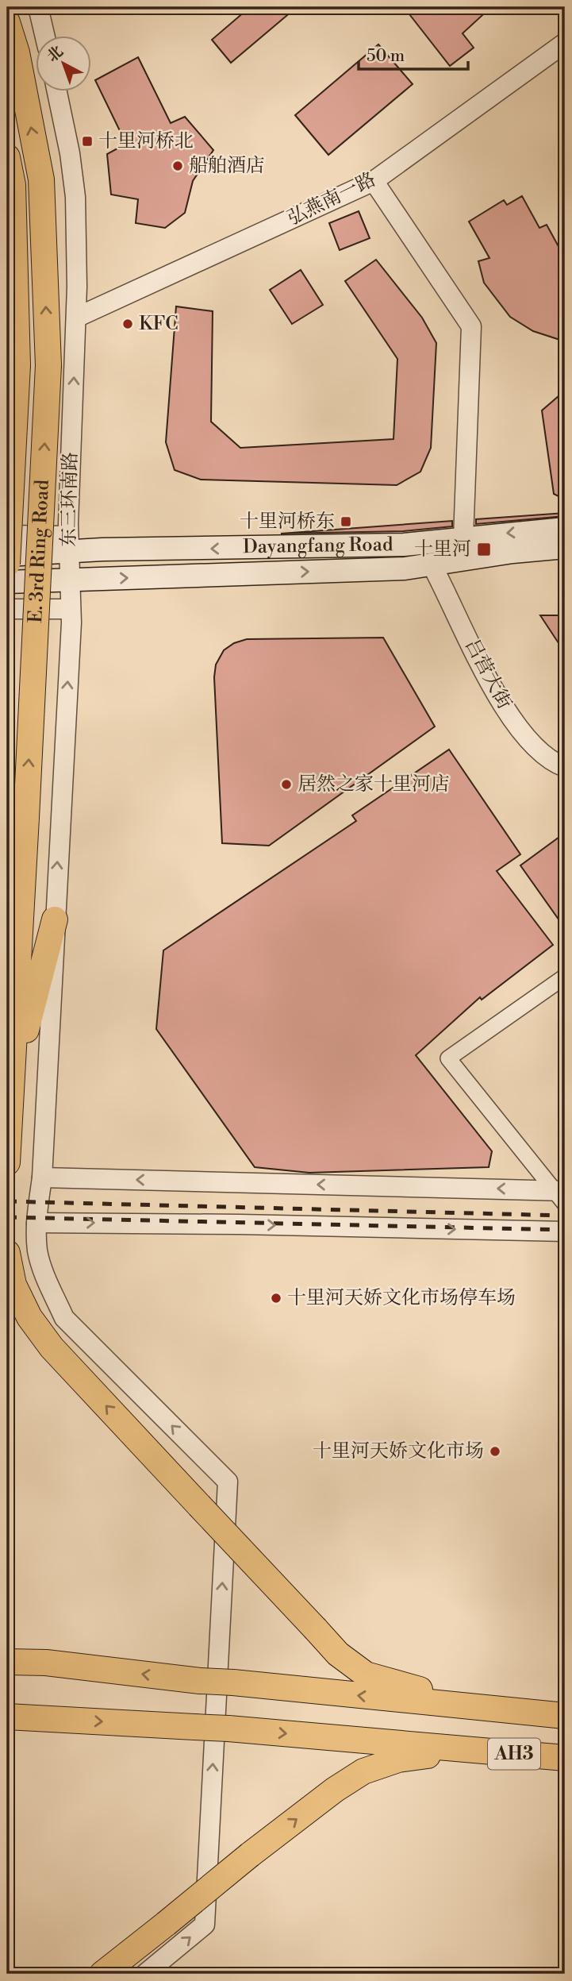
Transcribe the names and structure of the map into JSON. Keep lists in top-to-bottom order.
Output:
{
  "streets": {
    "highway": ["E. 3rd Ring Road", "AH3"],
    "main road": ["Dayangfang Road"],
    "street": ["弘燕南一路", "东三环南路", "吕营大街"]
  },
  "crossings": [
    ["弘燕南一路", "东三环南路"],
    ["东三环南路", "Dayangfang Road"],
    ["Dayangfang Road", "吕营大街"]
  ],
  "one_way": ["东三环南路"],
  "places": {
    "transit": ["十里河桥北", "十里河桥东", "十里河"],
    "other": [
      "船舶酒店",
      "KFC",
      "居然之家十里河店",
      "十里河天娇文化市场停车场",
      "十里河天娇文化市场"
    ]
  },
  "scale_bar": "50 m",
  "north": "top left"
}
